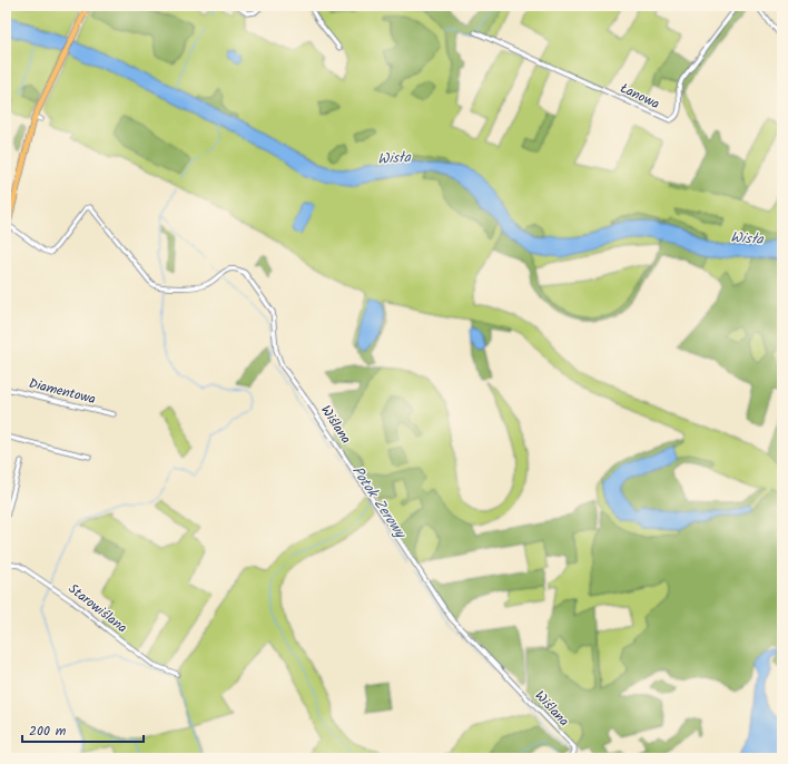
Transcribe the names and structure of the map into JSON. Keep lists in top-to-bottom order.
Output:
{
  "streets": {
    "street": [
      "Łanowa",
      "Diamentowa",
      "Wiślana",
      "Starowiślana"
    ]
  },
  "water": ["Wisła", "Potok Zerowy"],
  "scale_bar": "200 m"
}
